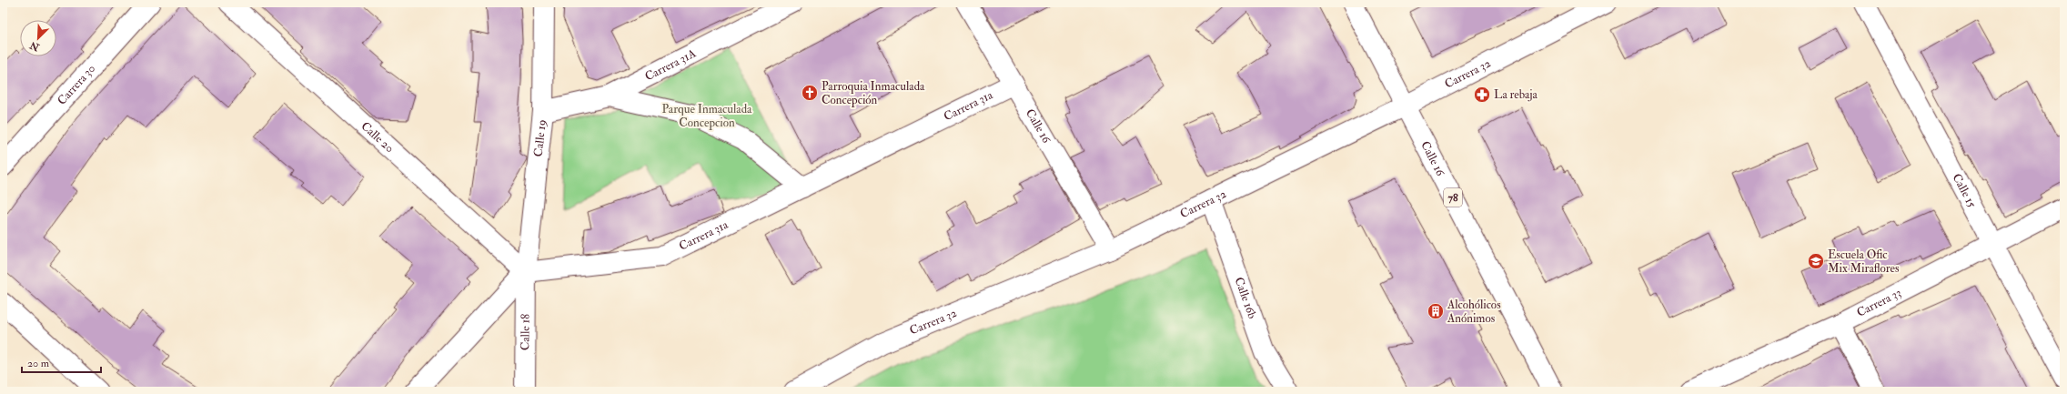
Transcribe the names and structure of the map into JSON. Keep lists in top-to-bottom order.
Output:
{
  "streets": {
    "main road": [
      "Carrera 31A",
      "Carrera 32",
      "Carrera 30",
      "Carrera 31a",
      "Calle 16",
      "Calle 20",
      "Calle 19",
      "Calle 15",
      "78",
      "Calle 16b",
      "Carrera 33",
      "Calle 18"
    ]
  },
  "crossings": [
    ["Carrera 31A", "Calle 19"],
    ["Carrera 32", "Calle 16"],
    ["Carrera 32", "Calle 16b"],
    ["Carrera 31a", "Calle 16"],
    ["Carrera 31a", "Calle 20"],
    ["Carrera 31a", "Calle 19"],
    ["Carrera 31a", "Calle 18"],
    ["Calle 20", "Calle 19"],
    ["Calle 20", "Calle 18"],
    ["Calle 19", "Calle 18"],
    ["Calle 15", "Carrera 33"]
  ],
  "parks": ["Parque Inmaculada Concepcion"],
  "places": {
    "church": ["Parroquia Inmaculada Concepción"],
    "pharmacy": ["La rebaja"],
    "school or university": ["Escuela Ofic Mix Miraflores"],
    "building": ["Alcohólicos Anónimos"]
  },
  "scale_bar": "20 m",
  "north": "bottom left"
}
